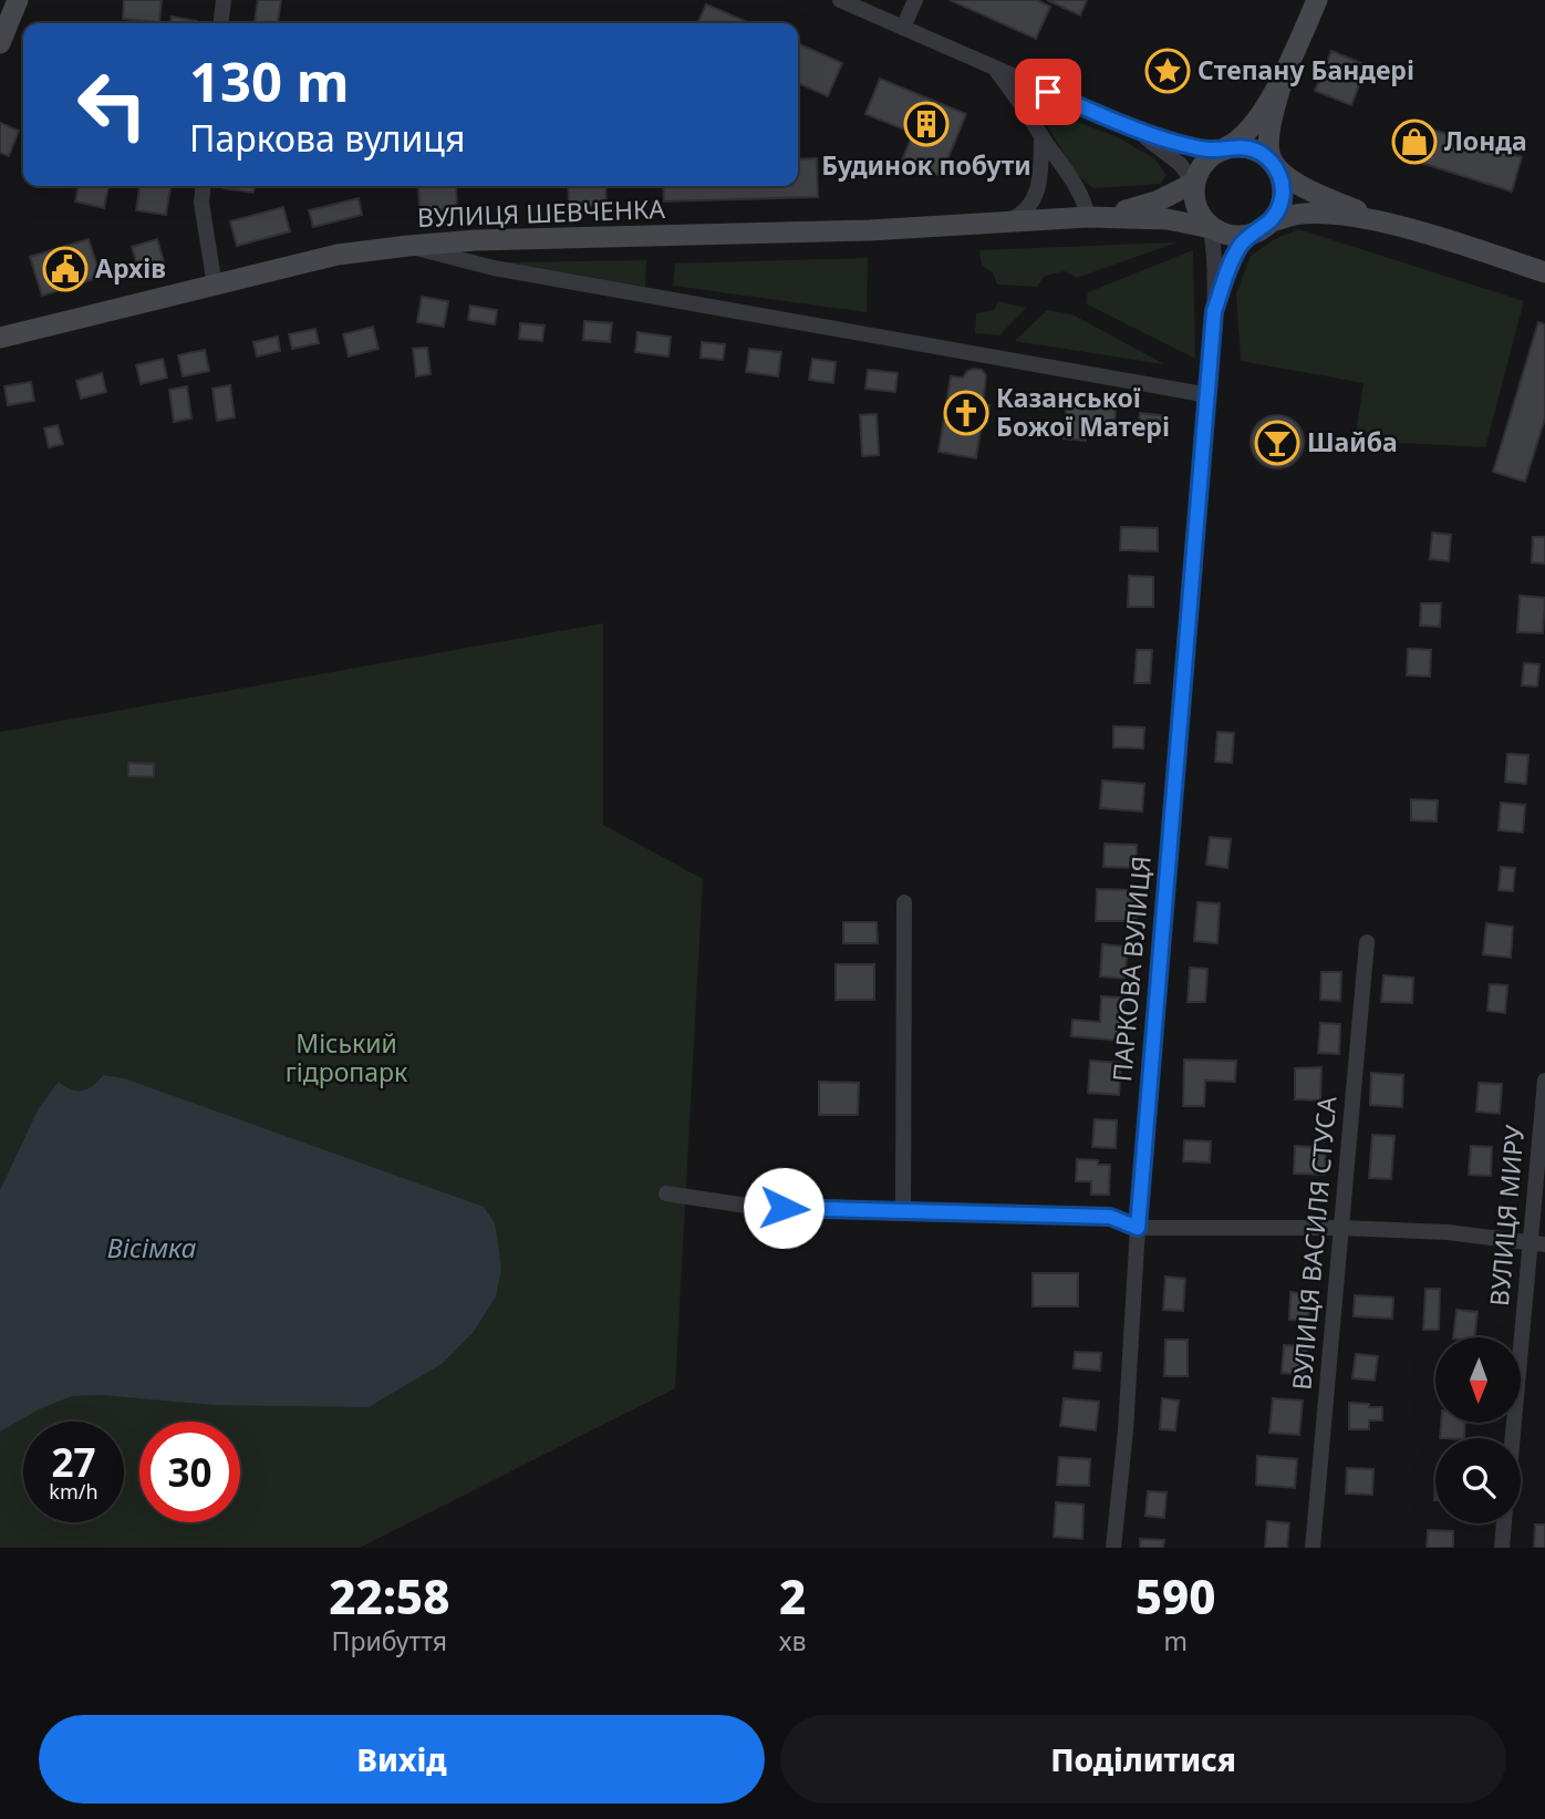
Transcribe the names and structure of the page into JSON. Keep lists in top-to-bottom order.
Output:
{
  "streets": {
    "main road": ["ВУЛИЦЯ ШЕВЧЕНКА"],
    "street": ["ПАРКОВА ВУЛИЦЯ", "ВУЛИЦЯ МИРУ", "ВУЛИЦЯ ВАСИЛЯ СТУСА"]
  },
  "water": ["Вісімка"],
  "parks": ["Міський гідропарк"],
  "places": {
    "place": ["Степану Бандері"],
    "building": ["Будинок побути"],
    "shop": ["Лонда"],
    "public building": ["Архiв"],
    "church": ["Казанської Божої Матері"],
    "bar": ["Шайба"]
  },
  "north": "bottom",
  "page": {
    "turn": ["130 m", "Паркова вулиця"],
    "speed": "27 km/h",
    "limit": "30",
    "eta": [
      "22:58",
      "Прибуття",
      "2",
      "хв",
      "590",
      "m"
    ],
    "buttons": ["Вихід", "Поділитися"]
  }
}
